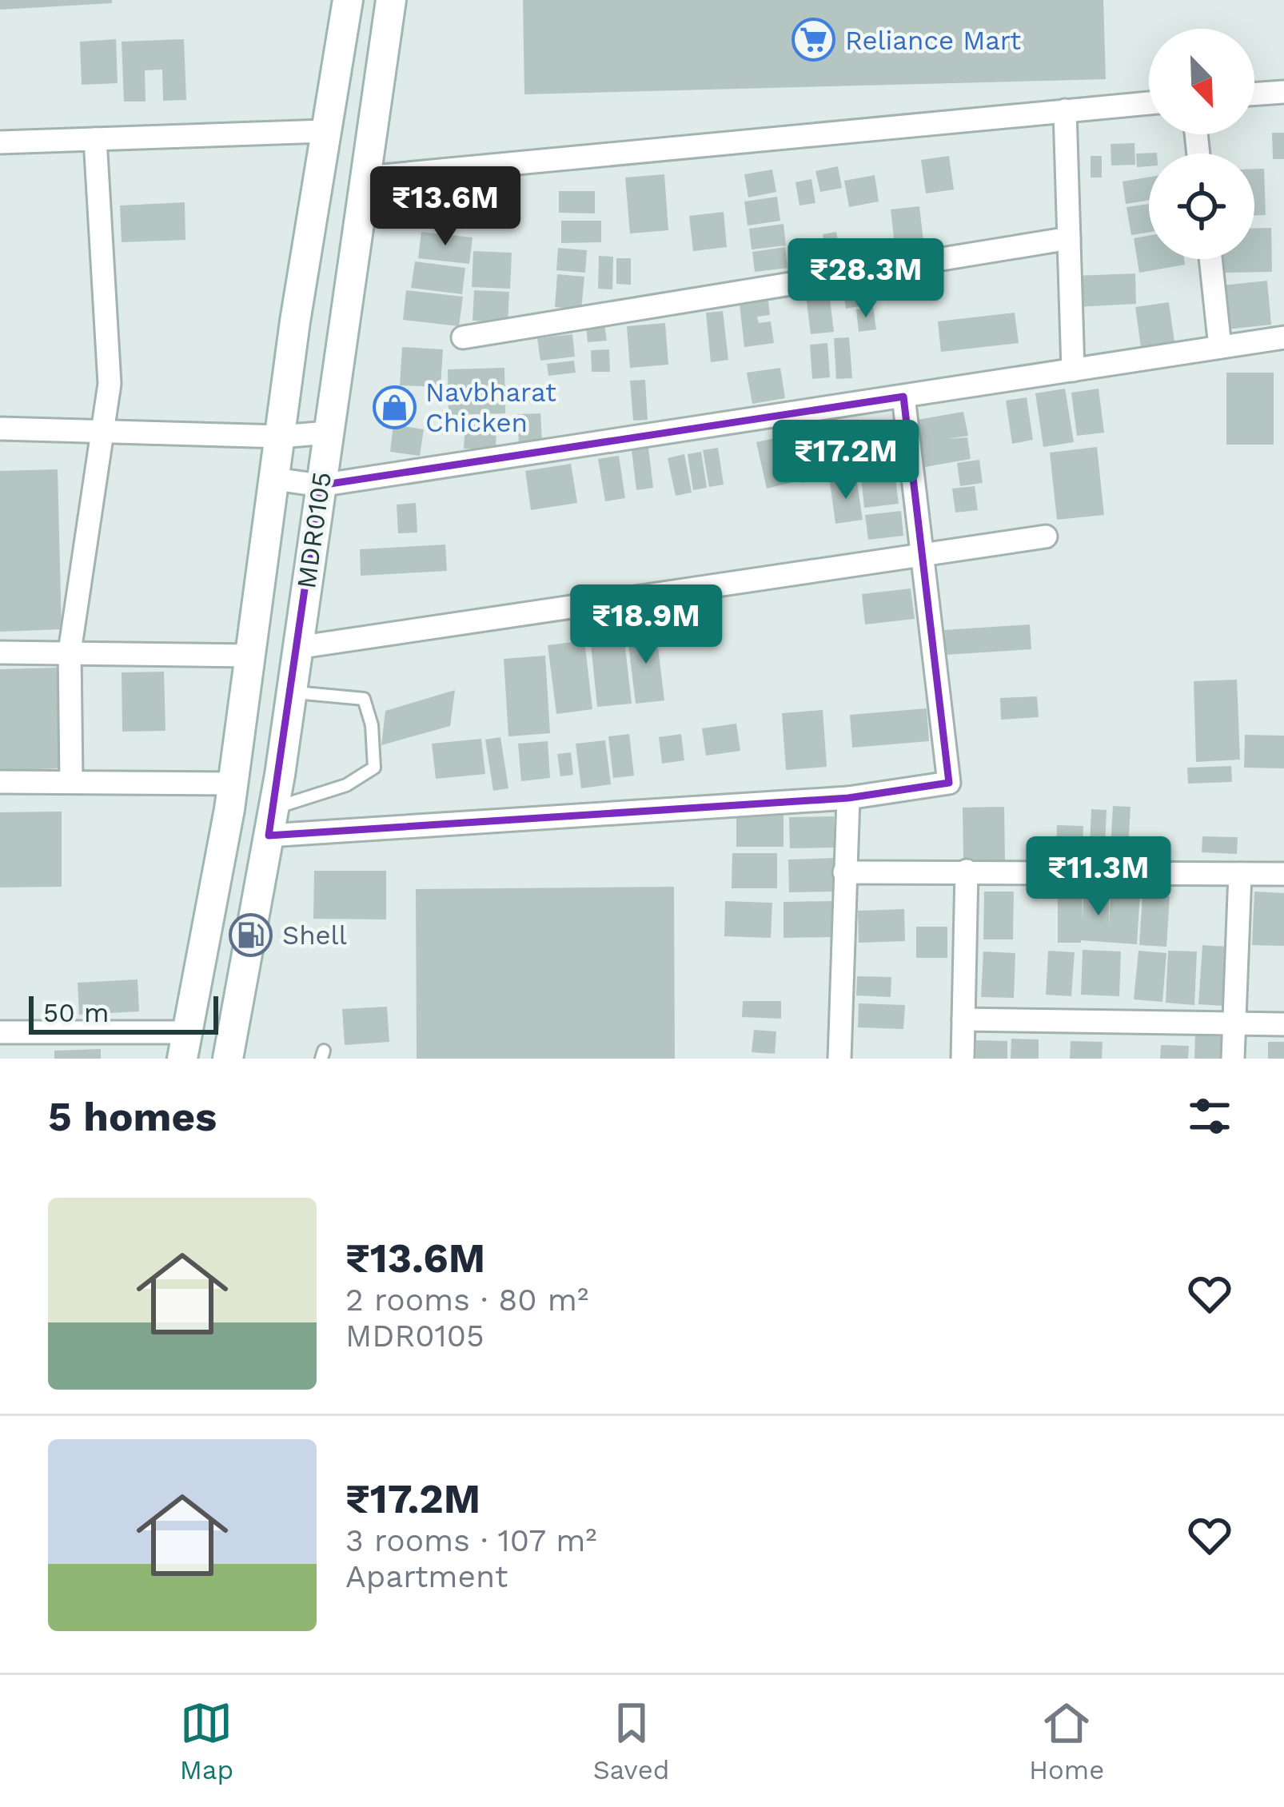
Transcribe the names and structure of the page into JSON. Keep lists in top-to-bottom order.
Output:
{
  "streets": {
    "main road": ["MDR0105"]
  },
  "places": {
    "supermarket": ["Reliance Mart"],
    "shop": ["Navbharat Chicken"],
    "fuel station": ["Shell"]
  },
  "scale_bar": "50 m",
  "north": "bottom right",
  "page": {
    "price": [
      "₹13.6M",
      "₹28.3M",
      "₹17.2M",
      "₹18.9M",
      "₹11.3M"
    ],
    "scale": "50 m",
    "heading": "5 homes",
    "list": [
      {
        "name": "₹13.6M",
        "note": "2 rooms · 80 m² · MDR0105"
      },
      {
        "name": "₹17.2M",
        "note": "3 rooms · 107 m² · Apartment"
      }
    ],
    "tabs": ["Map", "Saved", "Home"]
  }
}
